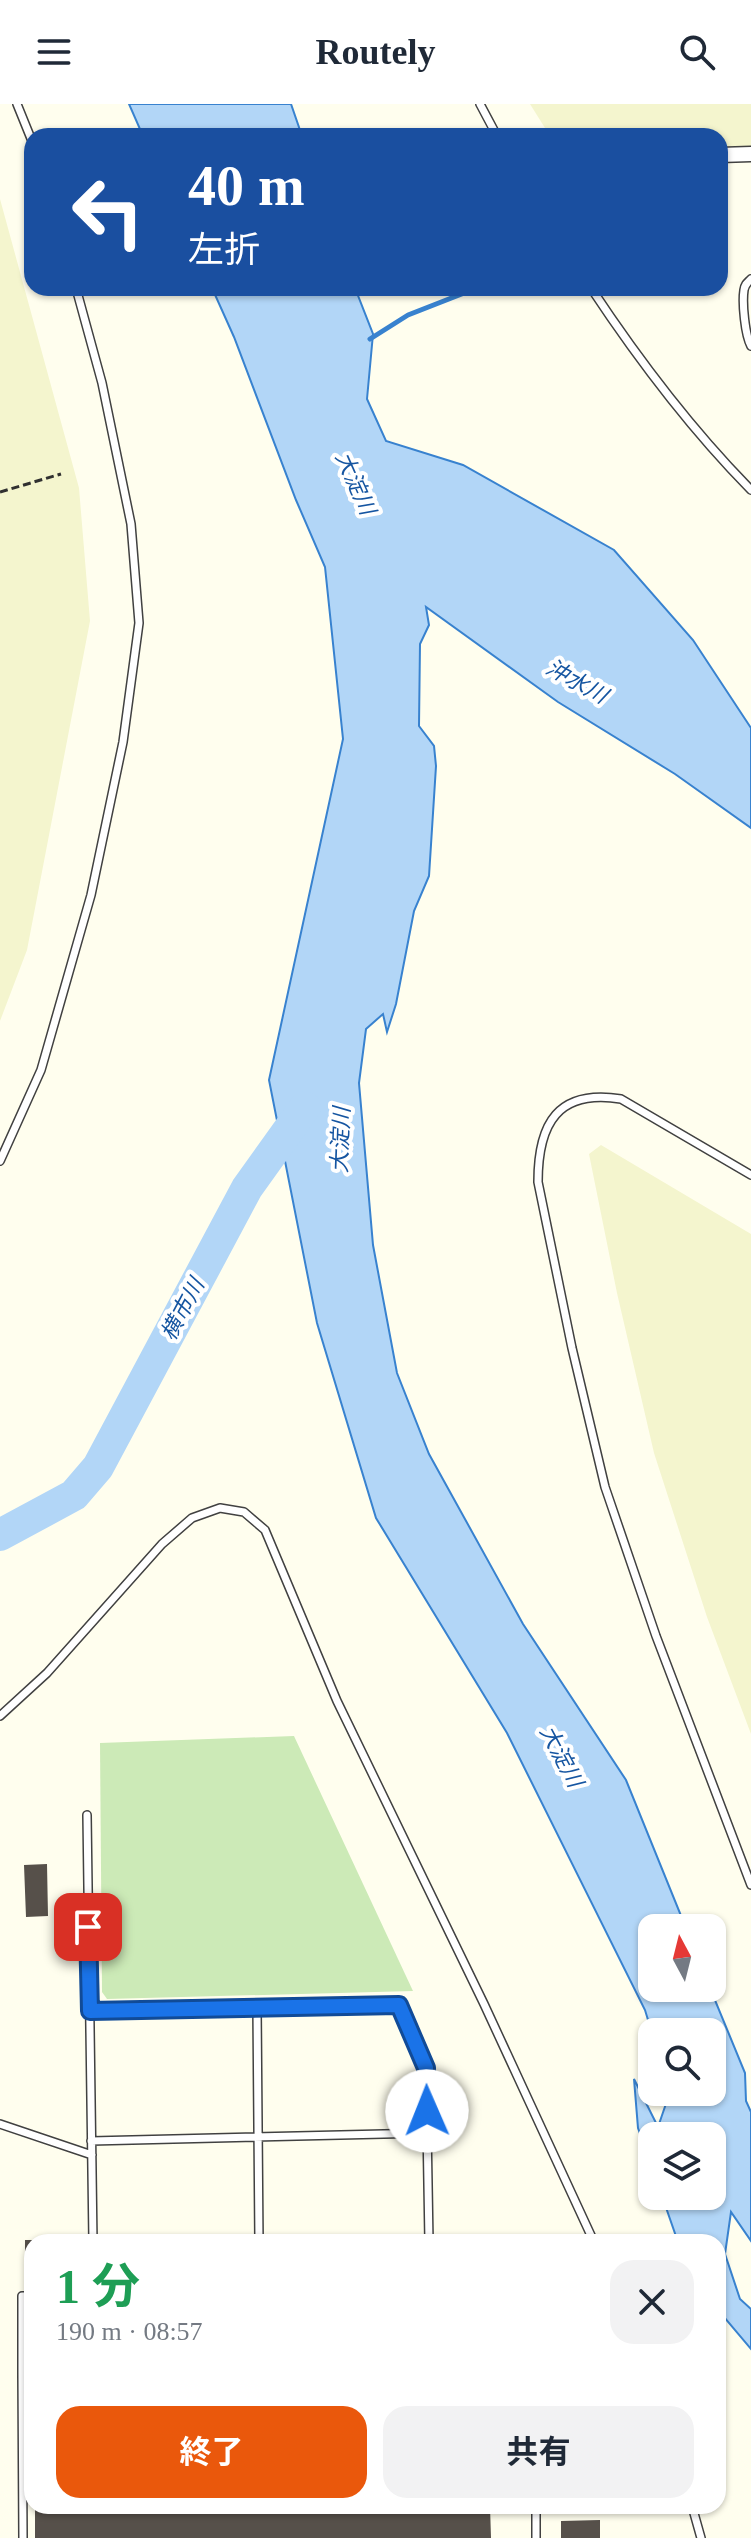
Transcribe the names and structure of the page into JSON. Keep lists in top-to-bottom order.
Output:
{
  "water": ["大淀川", "沖水川", "横市川"],
  "north": "top",
  "page": {
    "header": "Routely",
    "turn": ["40 m", "左折"],
    "heading": ["1 分", "190 m · 08:57"],
    "buttons": ["終了", "共有"]
  }
}
